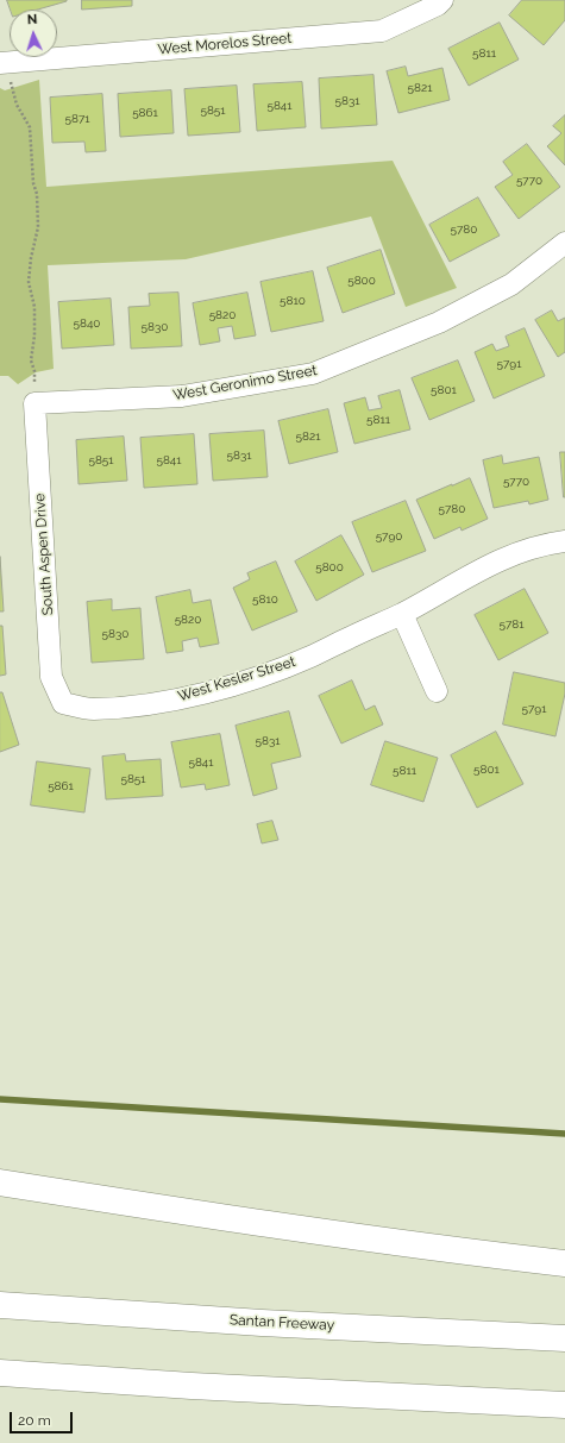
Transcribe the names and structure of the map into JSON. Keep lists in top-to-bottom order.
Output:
{
  "streets": {
    "highway": ["Santan Freeway"],
    "street": [
      "West Morelos Street",
      "West Geronimo Street",
      "South Aspen Drive",
      "West Kesler Street"
    ]
  },
  "crossings": [
    ["West Geronimo Street", "South Aspen Drive"],
    ["South Aspen Drive", "West Kesler Street"]
  ],
  "house_numbers": [
    "5811",
    "5821",
    "5831",
    "5841",
    "5851",
    "5861",
    "5871",
    "5770",
    "5780",
    "5800",
    "5810",
    "5820",
    "5840",
    "5830",
    "5791",
    "5801",
    "5811",
    "5821",
    "5831",
    "5851",
    "5841",
    "5770",
    "5780",
    "5790",
    "5800",
    "5810",
    "5820",
    "5781",
    "5830",
    "5791",
    "5831",
    "5841",
    "5801",
    "5811",
    "5851",
    "5861"
  ],
  "scale_bar": "20 m",
  "north": "top"
}
